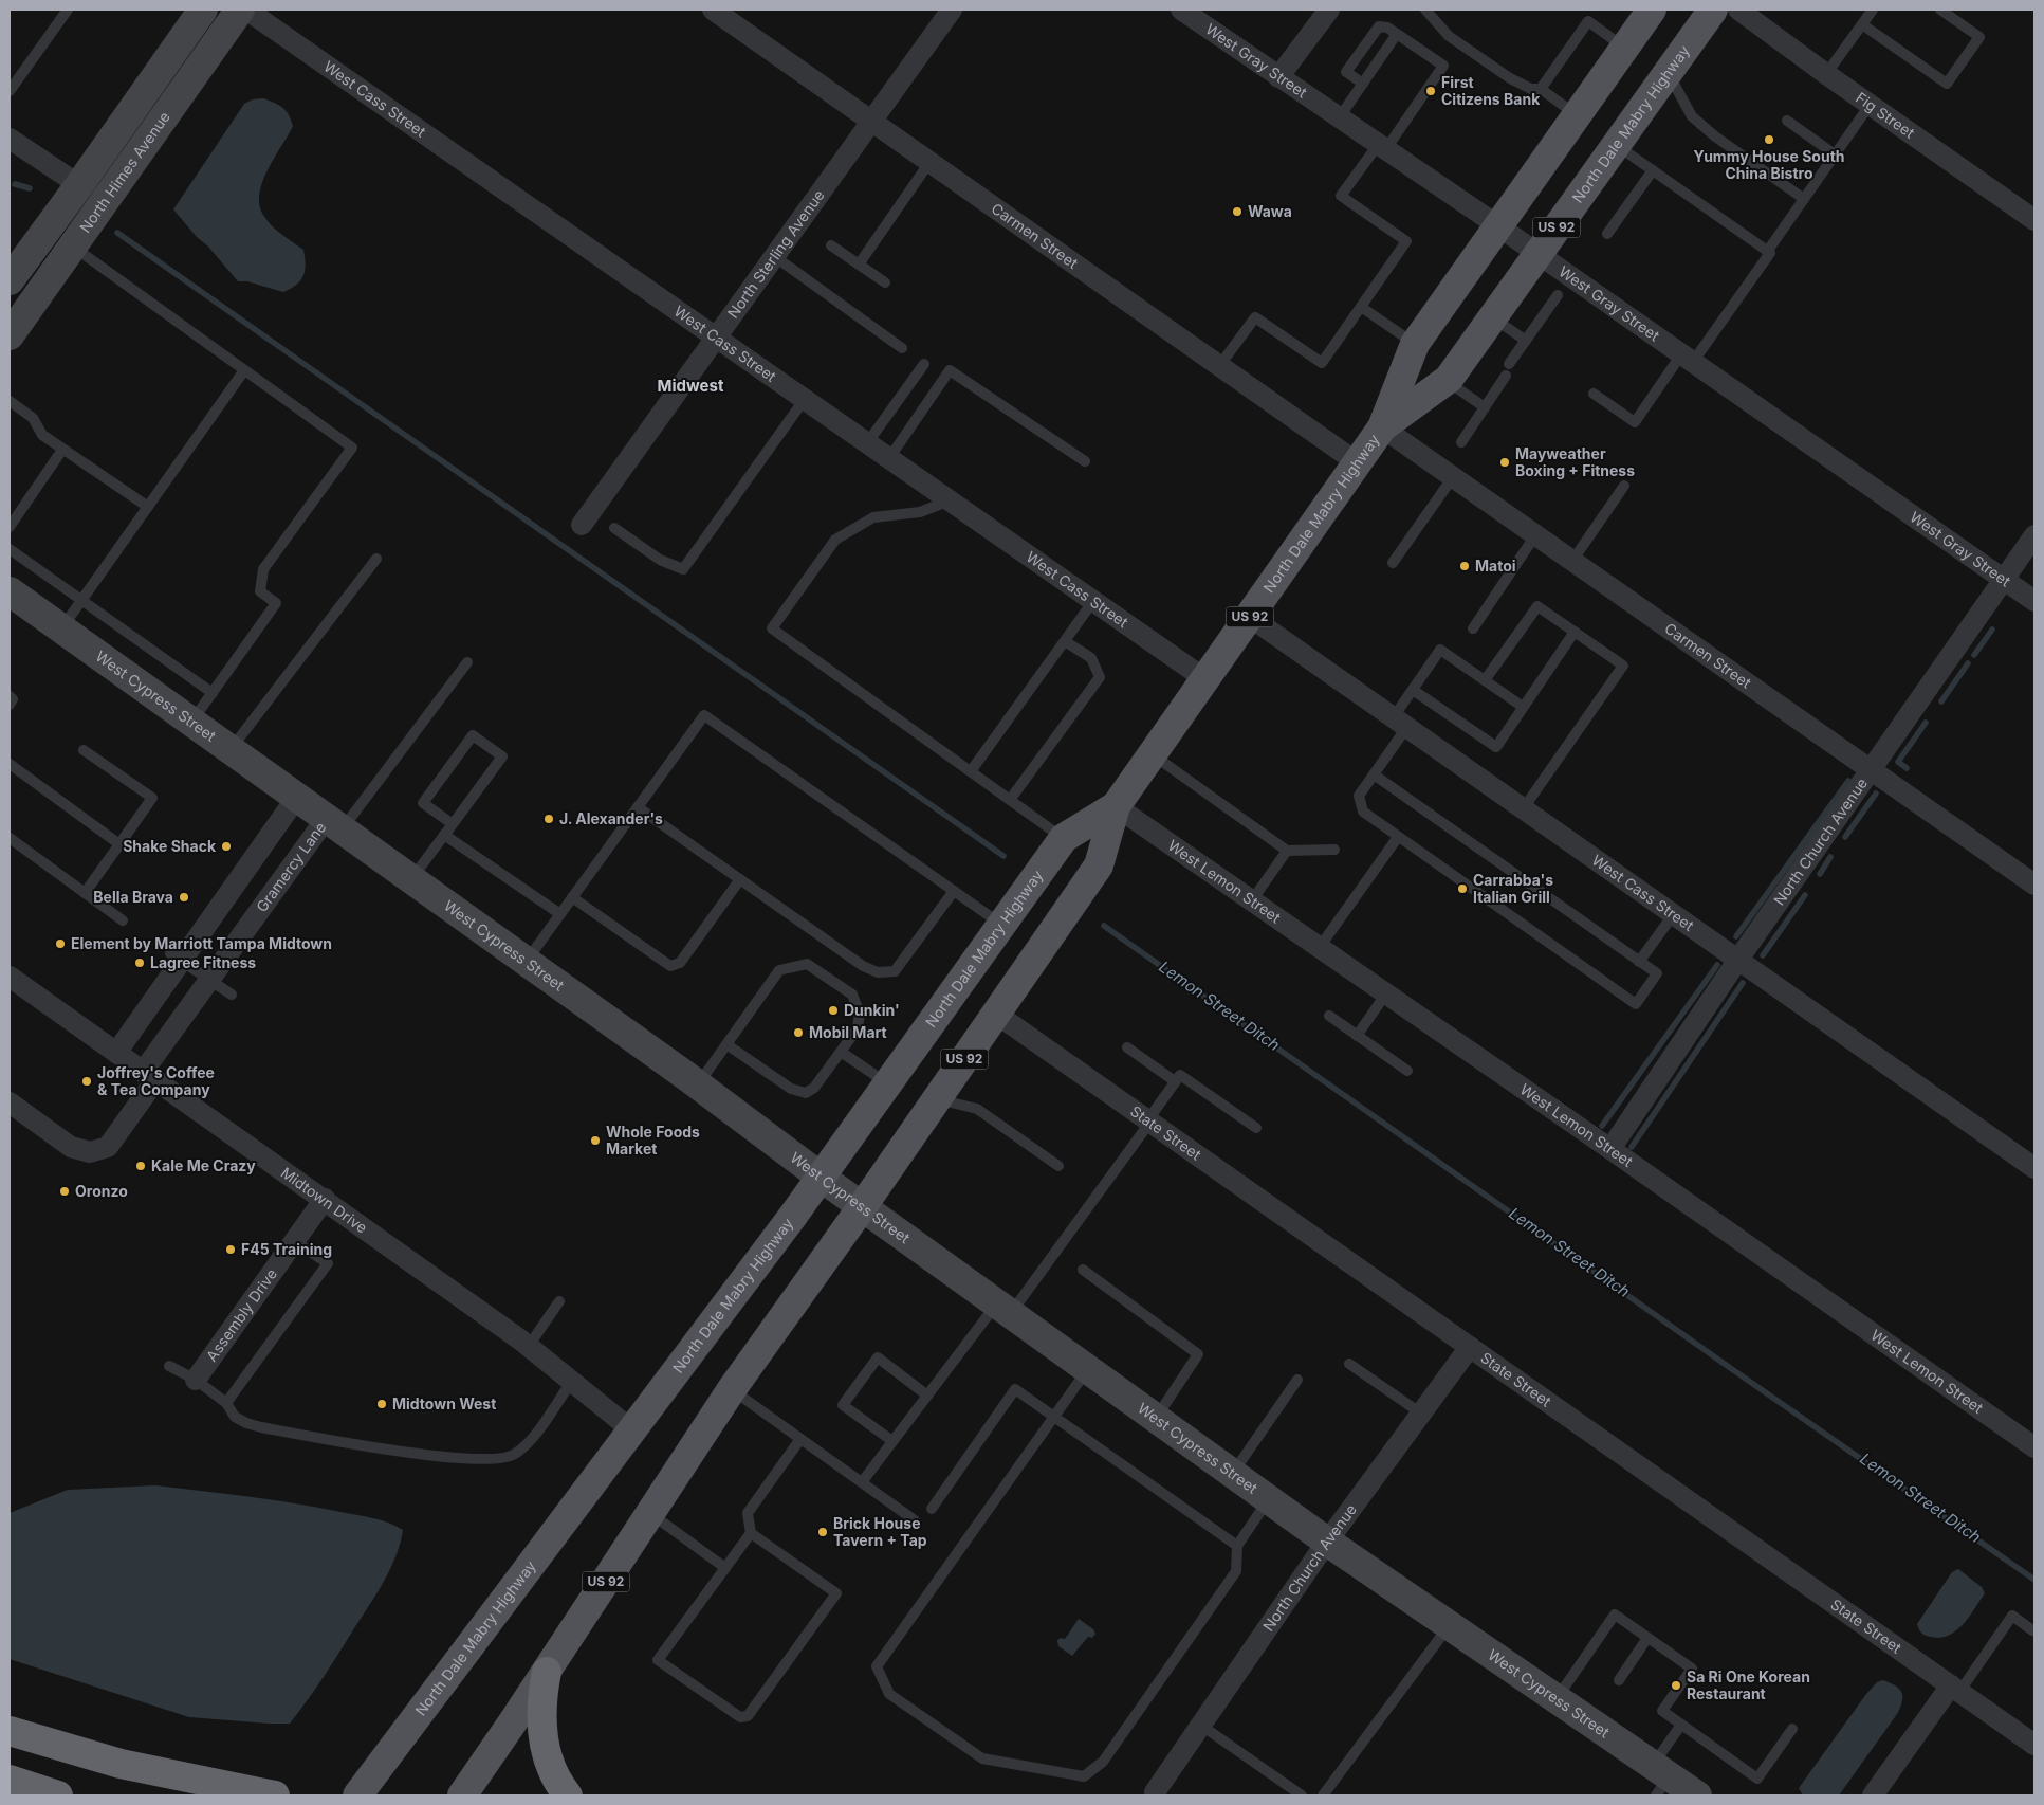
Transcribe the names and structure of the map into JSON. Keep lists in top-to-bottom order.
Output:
{
  "streets": {
    "main road": ["North Dale Mabry Highway", "US 92"],
    "street": [
      "West Gray Street",
      "West Cass Street",
      "Fig Street",
      "North Himes Avenue",
      "Carmen Street",
      "North Sterling Avenue",
      "West Cypress Street",
      "North Church Avenue",
      "Gramercy Lane",
      "West Lemon Street",
      "State Street",
      "Midtown Drive",
      "Assembly Drive"
    ]
  },
  "crossings": [
    ["West Gray Street", "North Dale Mabry Highway"],
    ["West Gray Street", "North Church Avenue"],
    ["West Cass Street", "North Dale Mabry Highway"],
    ["West Cass Street", "North Sterling Avenue"],
    ["West Cass Street", "North Church Avenue"],
    ["North Dale Mabry Highway", "Carmen Street"],
    ["North Dale Mabry Highway", "West Cypress Street"],
    ["North Dale Mabry Highway", "West Lemon Street"],
    ["North Dale Mabry Highway", "State Street"],
    ["North Dale Mabry Highway", "Midtown Drive"],
    ["Carmen Street", "North Sterling Avenue"],
    ["Carmen Street", "North Church Avenue"],
    ["West Cypress Street", "North Church Avenue"],
    ["West Cypress Street", "Gramercy Lane"],
    ["North Church Avenue", "West Lemon Street"],
    ["North Church Avenue", "State Street"],
    ["Gramercy Lane", "Midtown Drive"],
    ["Midtown Drive", "Assembly Drive"]
  ],
  "districts": ["Midwest"],
  "water": ["Lemon Street Ditch"],
  "places": [
    "First Citizens Bank",
    "Yummy House South China Bistro",
    "Wawa",
    "Mayweather Boxing + Fitness",
    "Matoi",
    "J. Alexander's",
    "Shake Shack",
    "Carrabba's Italian Grill",
    "Bella Brava",
    "Element by Marriott Tampa Midtown",
    "Lagree Fitness",
    "Dunkin'",
    "Mobil Mart",
    "Joffrey's Coffee & Tea Company",
    "Whole Foods Market",
    "Kale Me Crazy",
    "Oronzo",
    "F45 Training",
    "Midtown West",
    "Brick House Tavern + Tap",
    "Sa Ri One Korean Restaurant"
  ]
}
